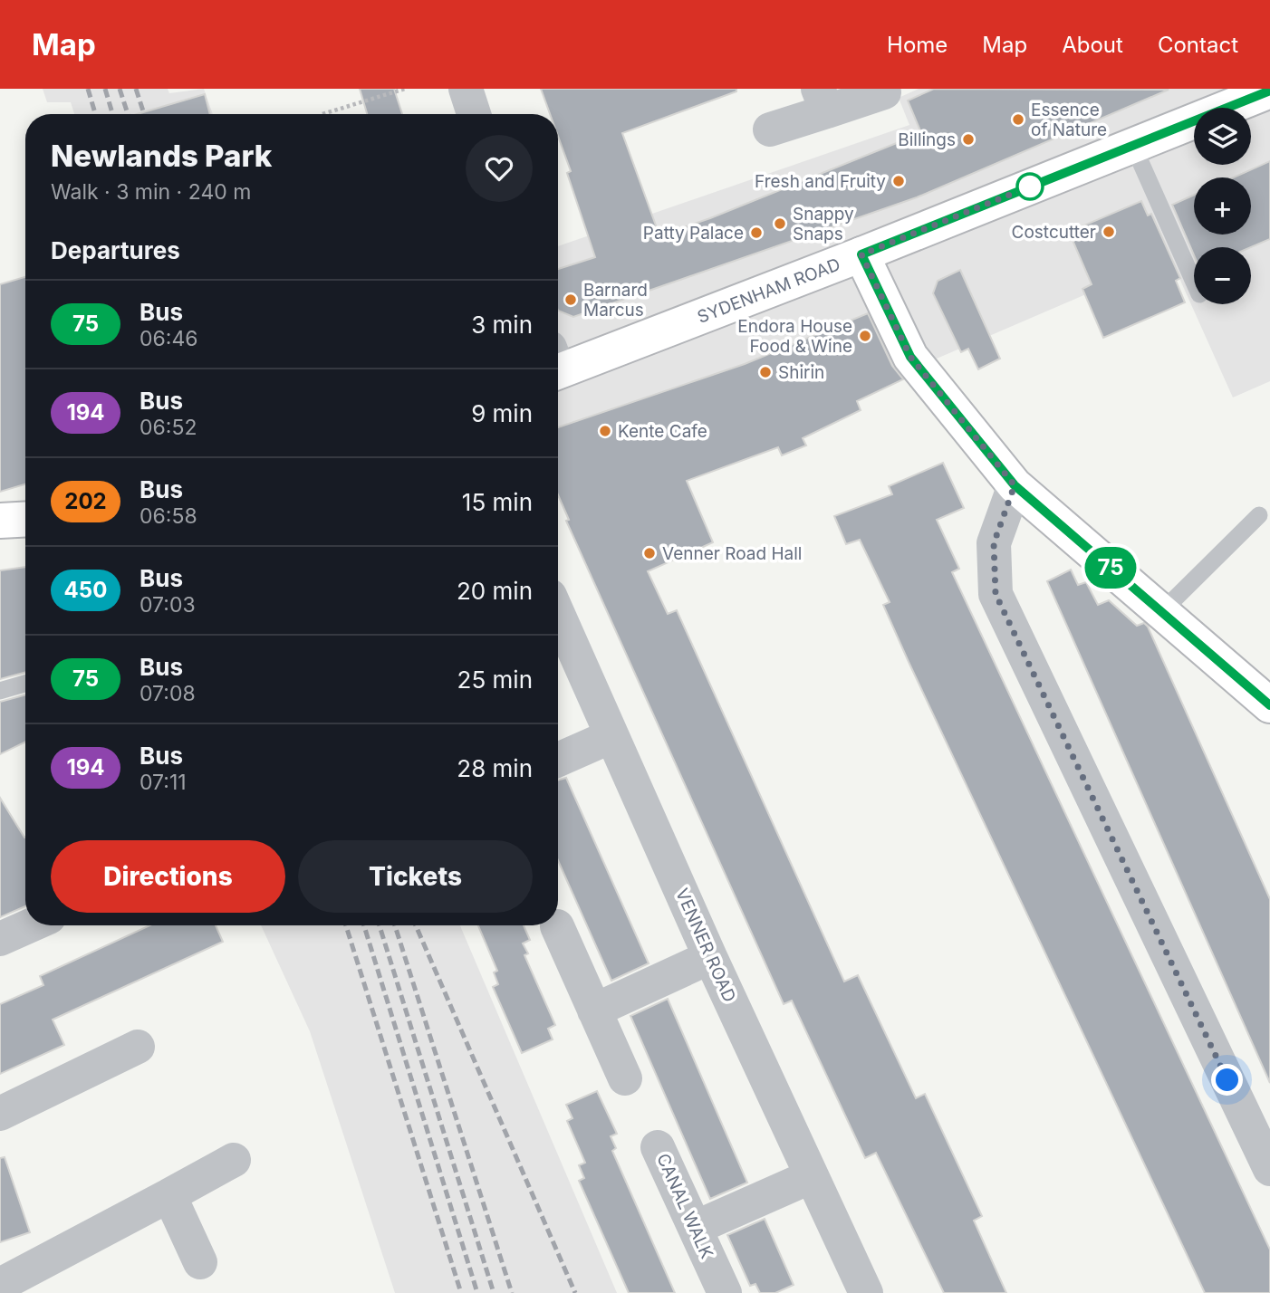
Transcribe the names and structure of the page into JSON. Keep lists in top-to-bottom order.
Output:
{
  "streets": {
    "main road": ["SYDENHAM ROAD"],
    "street": ["VENNER ROAD", "CANAL WALK"]
  },
  "places": [
    "Essence of Nature",
    "Billings",
    "Fresh and Fruity",
    "Snappy Snaps",
    "Costcutter",
    "Patty Palace",
    "Barnard Marcus",
    "Endora House Food & Wine",
    "Shirin",
    "Kente Cafe",
    "Venner Road Hall"
  ],
  "lines": ["bus line 75"],
  "page": {
    "header": "Map",
    "nav": [
      "Home",
      "Map",
      "About",
      "Contact"
    ],
    "on_map": "75",
    "map_buttons": ["+", "−"],
    "heading": [
      ["Newlands Park", "Walk · 3 min · 240 m"],
      "Departures"
    ],
    "list": [
      {
        "mark": "75",
        "name": "Bus",
        "note": "06:46",
        "value": "3 min"
      },
      {
        "mark": "194",
        "name": "Bus",
        "note": "06:52",
        "value": "9 min"
      },
      {
        "mark": "202",
        "name": "Bus",
        "note": "06:58",
        "value": "15 min"
      },
      {
        "mark": "450",
        "name": "Bus",
        "note": "07:03",
        "value": "20 min"
      },
      {
        "mark": "75",
        "name": "Bus",
        "note": "07:08",
        "value": "25 min"
      },
      {
        "mark": "194",
        "name": "Bus",
        "note": "07:11",
        "value": "28 min"
      }
    ],
    "buttons": ["Directions", "Tickets"]
  }
}
